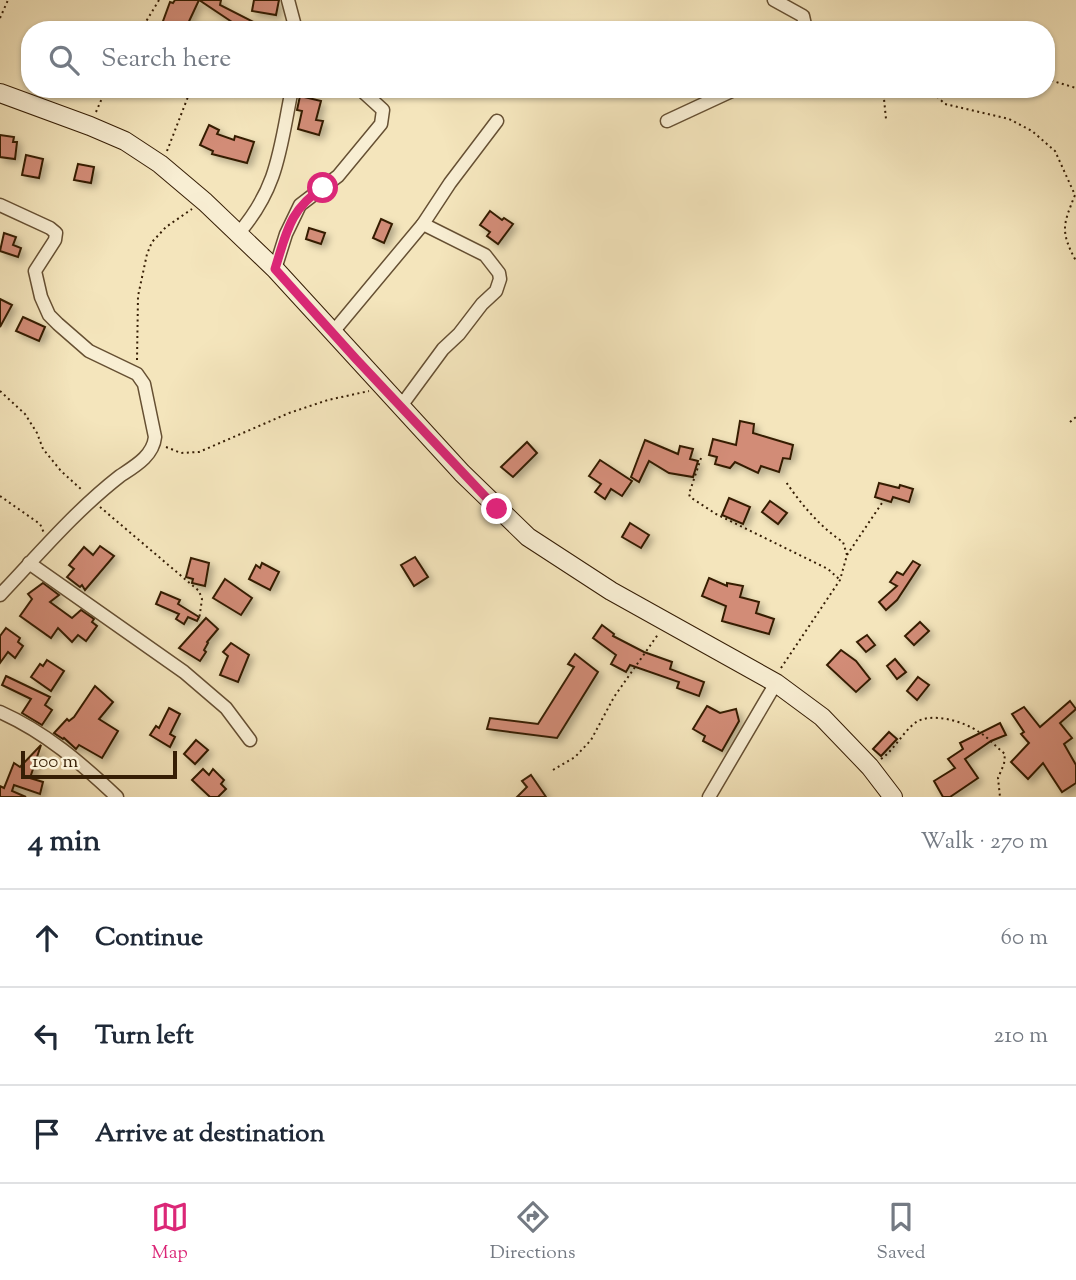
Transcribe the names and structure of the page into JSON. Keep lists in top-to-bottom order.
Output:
{
  "scale_bar": "100 m",
  "page": {
    "search": "Search here",
    "scale": "100 m",
    "heading": ["4 min", "Walk · 270 m"],
    "list": [
      ["Continue", "60 m"],
      ["Turn left", "210 m"],
      "Arrive at destination"
    ],
    "nav": ["Map", "Directions", "Saved"]
  }
}
